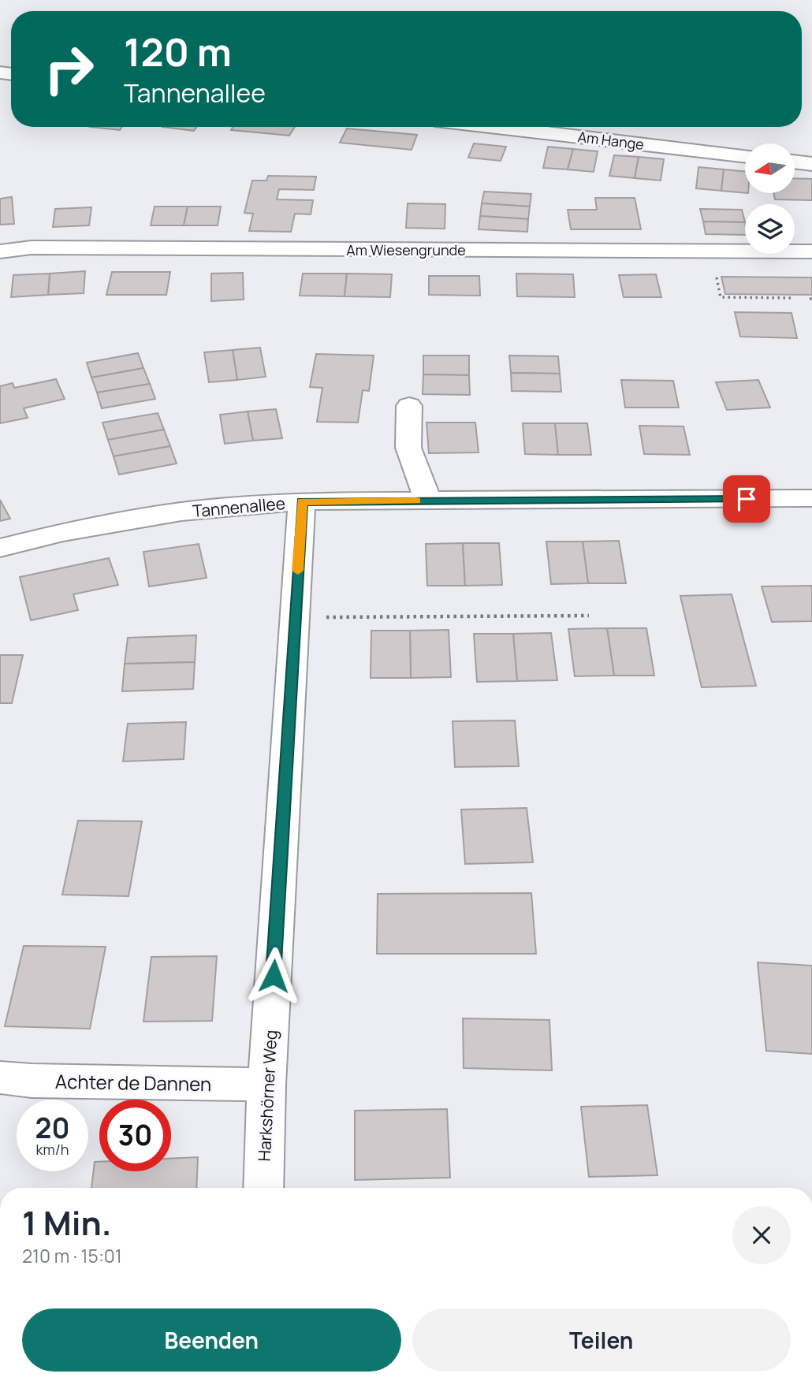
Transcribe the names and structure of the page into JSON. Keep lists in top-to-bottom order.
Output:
{
  "streets": {
    "street": [
      "Am Hange",
      "Am Wiesengrunde",
      "Tannenallee",
      "Achter de Dannen",
      "Harkshörner Weg"
    ]
  },
  "crossings": [
    ["Tannenallee", "Harkshörner Weg"],
    ["Achter de Dannen", "Harkshörner Weg"]
  ],
  "north": "left",
  "page": {
    "turn": ["120 m", "Tannenallee"],
    "speed": "20 km/h",
    "limit": "30",
    "heading": ["1 Min.", "210 m · 15:01"],
    "buttons": ["Beenden", "Teilen"]
  }
}
